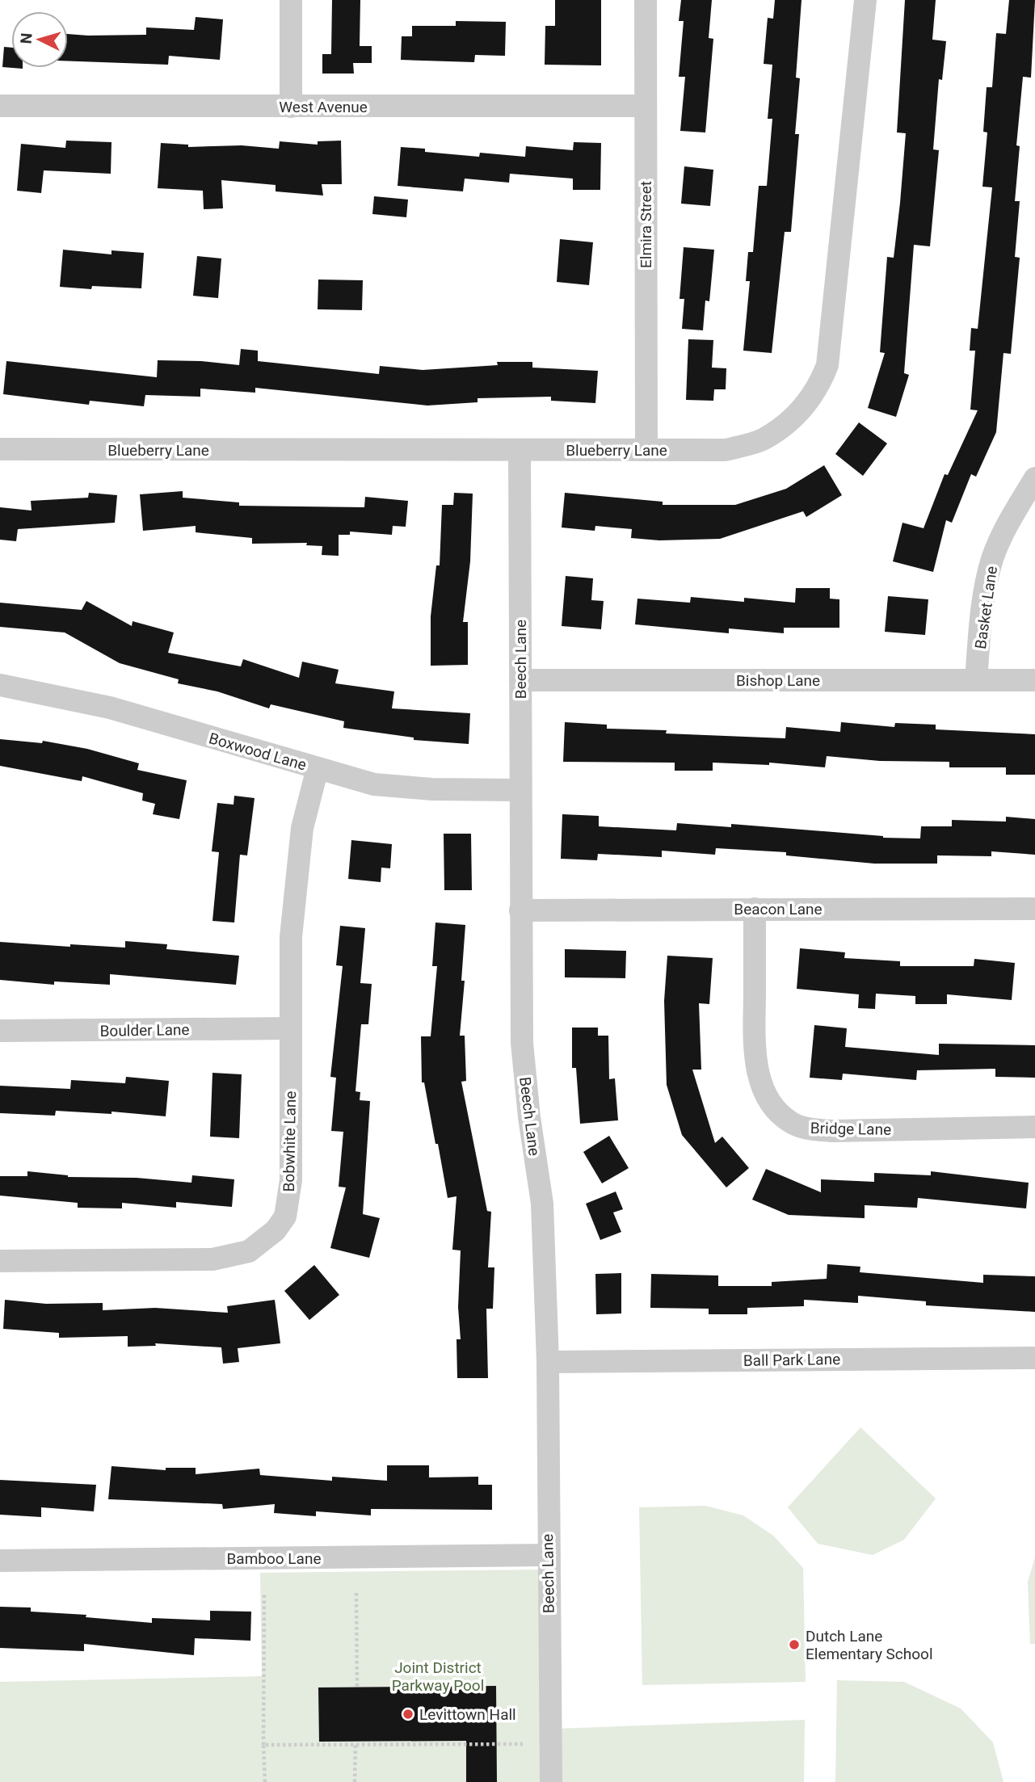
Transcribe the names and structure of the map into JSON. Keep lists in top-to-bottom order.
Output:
{
  "streets": {
    "street": [
      "West Avenue",
      "Elmira Street",
      "Blueberry Lane",
      "Basket Lane",
      "Beech Lane",
      "Bishop Lane",
      "Boxwood Lane",
      "Beacon Lane",
      "Boulder Lane",
      "Bridge Lane",
      "Bobwhite Lane",
      "Ball Park Lane",
      "Bamboo Lane"
    ]
  },
  "crossings": [
    ["West Avenue", "Elmira Street"],
    ["Elmira Street", "Blueberry Lane"],
    ["Blueberry Lane", "Beech Lane"],
    ["Basket Lane", "Bishop Lane"],
    ["Beech Lane", "Bishop Lane"],
    ["Beech Lane", "Boxwood Lane"],
    ["Beech Lane", "Beacon Lane"],
    ["Beech Lane", "Ball Park Lane"],
    ["Beech Lane", "Bamboo Lane"],
    ["Boxwood Lane", "Bobwhite Lane"],
    ["Beacon Lane", "Bridge Lane"],
    ["Boulder Lane", "Bobwhite Lane"]
  ],
  "parks": ["Joint District Parkway Pool"],
  "places": ["Dutch Lane Elementary School", "Levittown Hall"],
  "north": "left"
}
